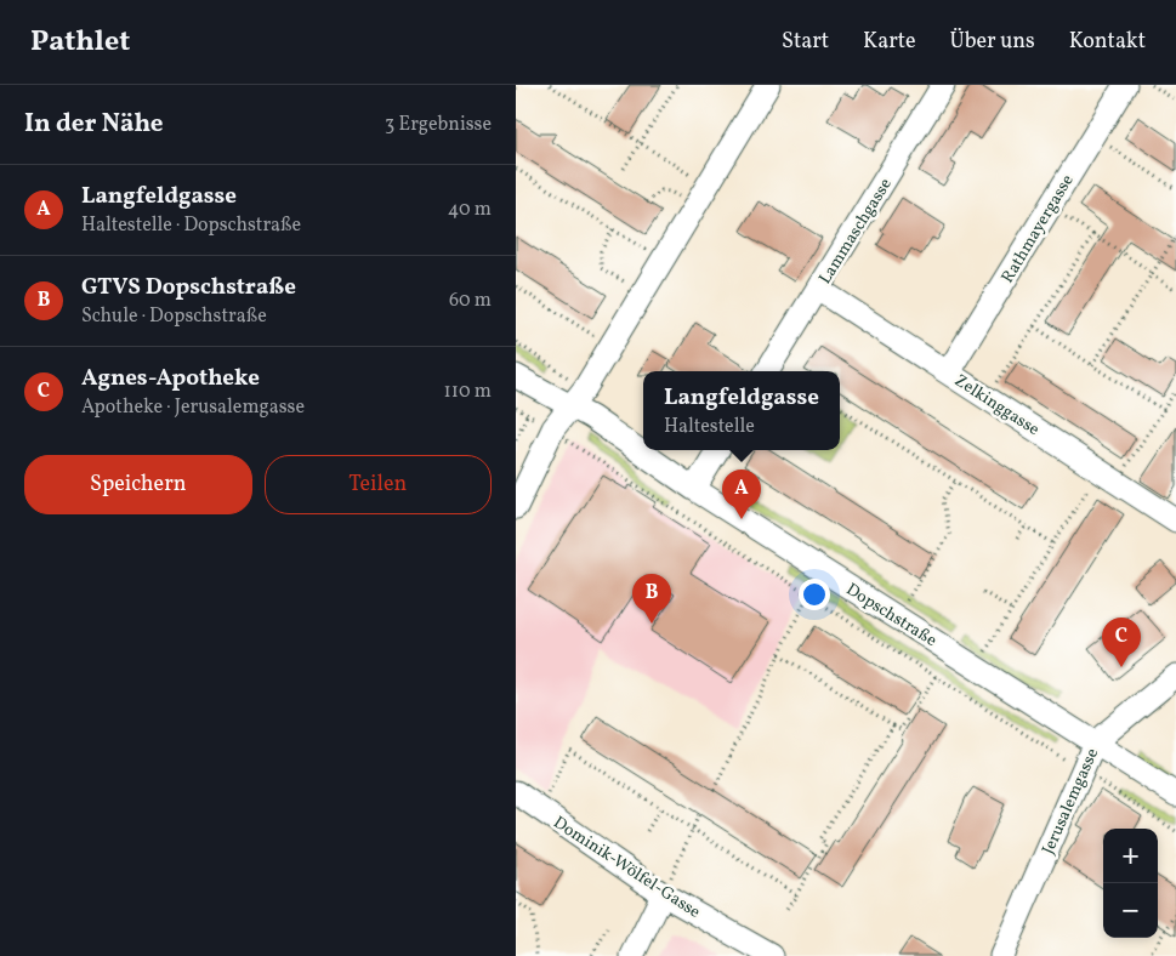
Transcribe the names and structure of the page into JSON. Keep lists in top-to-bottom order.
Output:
{
  "streets": {
    "street": [
      "Rathmayergasse",
      "Lammaschgasse",
      "Zelkinggasse",
      "Dopschstraße",
      "Jerusalemgasse",
      "Dominik-Wölfel-Gasse"
    ]
  },
  "crossings": [
    ["Rathmayergasse", "Zelkinggasse"],
    ["Lammaschgasse", "Zelkinggasse"],
    ["Dopschstraße", "Jerusalemgasse"]
  ],
  "page": {
    "header": "Pathlet",
    "nav": [
      "Start",
      "Karte",
      "Über uns",
      "Kontakt"
    ],
    "heading": ["In der Nähe", "3 Ergebnisse"],
    "list": [
      {
        "mark": "A",
        "name": "Langfeldgasse",
        "note": "Haltestelle · Dopschstraße",
        "value": "40 m"
      },
      {
        "mark": "B",
        "name": "GTVS Dopschstraße",
        "note": "Schule · Dopschstraße",
        "value": "60 m"
      },
      {
        "mark": "C",
        "name": "Agnes-Apotheke",
        "note": "Apotheke · Jerusalemgasse",
        "value": "110 m"
      }
    ],
    "popup": ["Langfeldgasse", "Haltestelle"],
    "buttons": ["Speichern", "Teilen"],
    "pins": ["A", "B", "C"],
    "map_buttons": ["+", "−"]
  }
}
